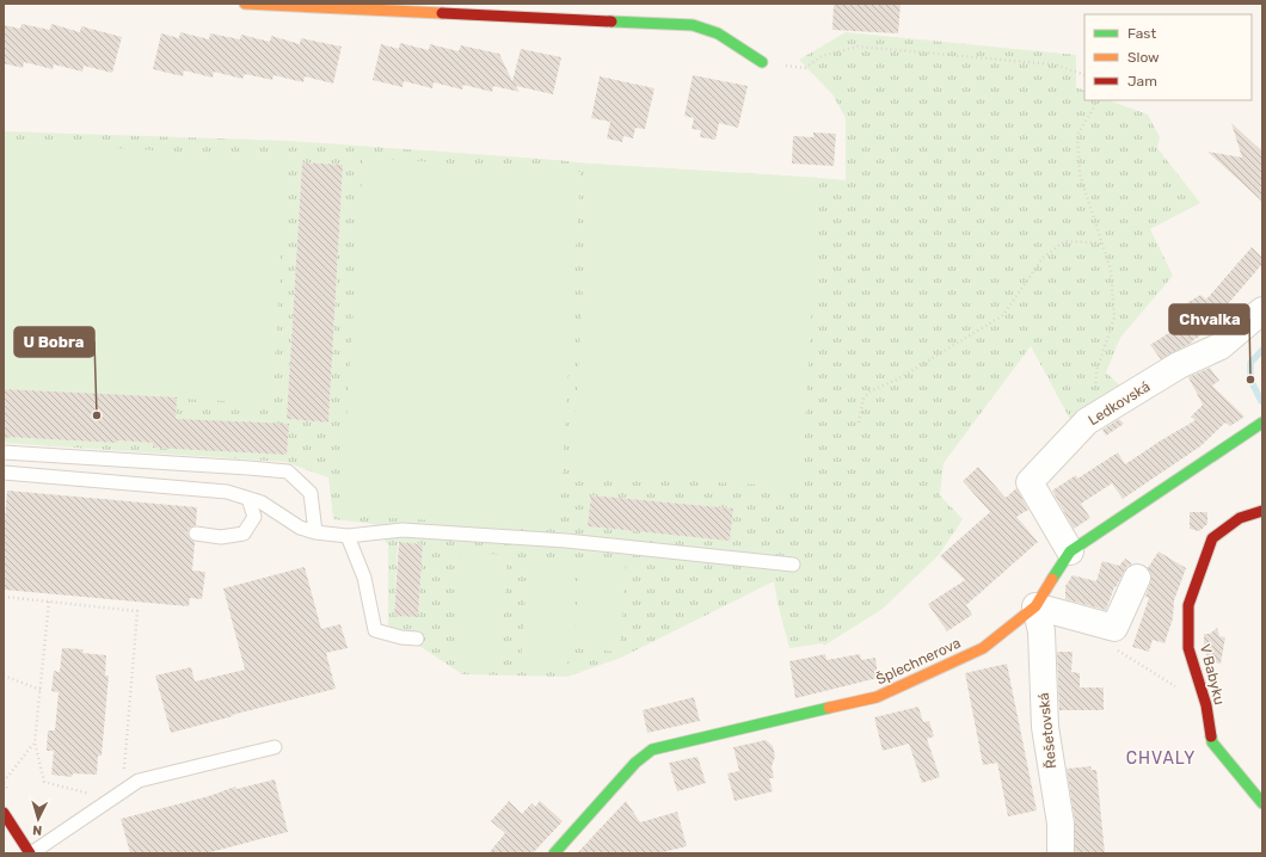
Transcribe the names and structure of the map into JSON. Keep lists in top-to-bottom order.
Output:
{
  "streets": {
    "street": [
      "Ledkovská",
      "Šplechnerova",
      "V Babyku",
      "Řešetovská"
    ]
  },
  "crossings": [
    ["Ledkovská", "Šplechnerova"],
    ["Šplechnerova", "Řešetovská"]
  ],
  "districts": ["CHVALY"],
  "places": ["Chvalka", "U Bobra"],
  "legend": ["Fast", "Slow", "Jam"],
  "north": "bottom"
}
